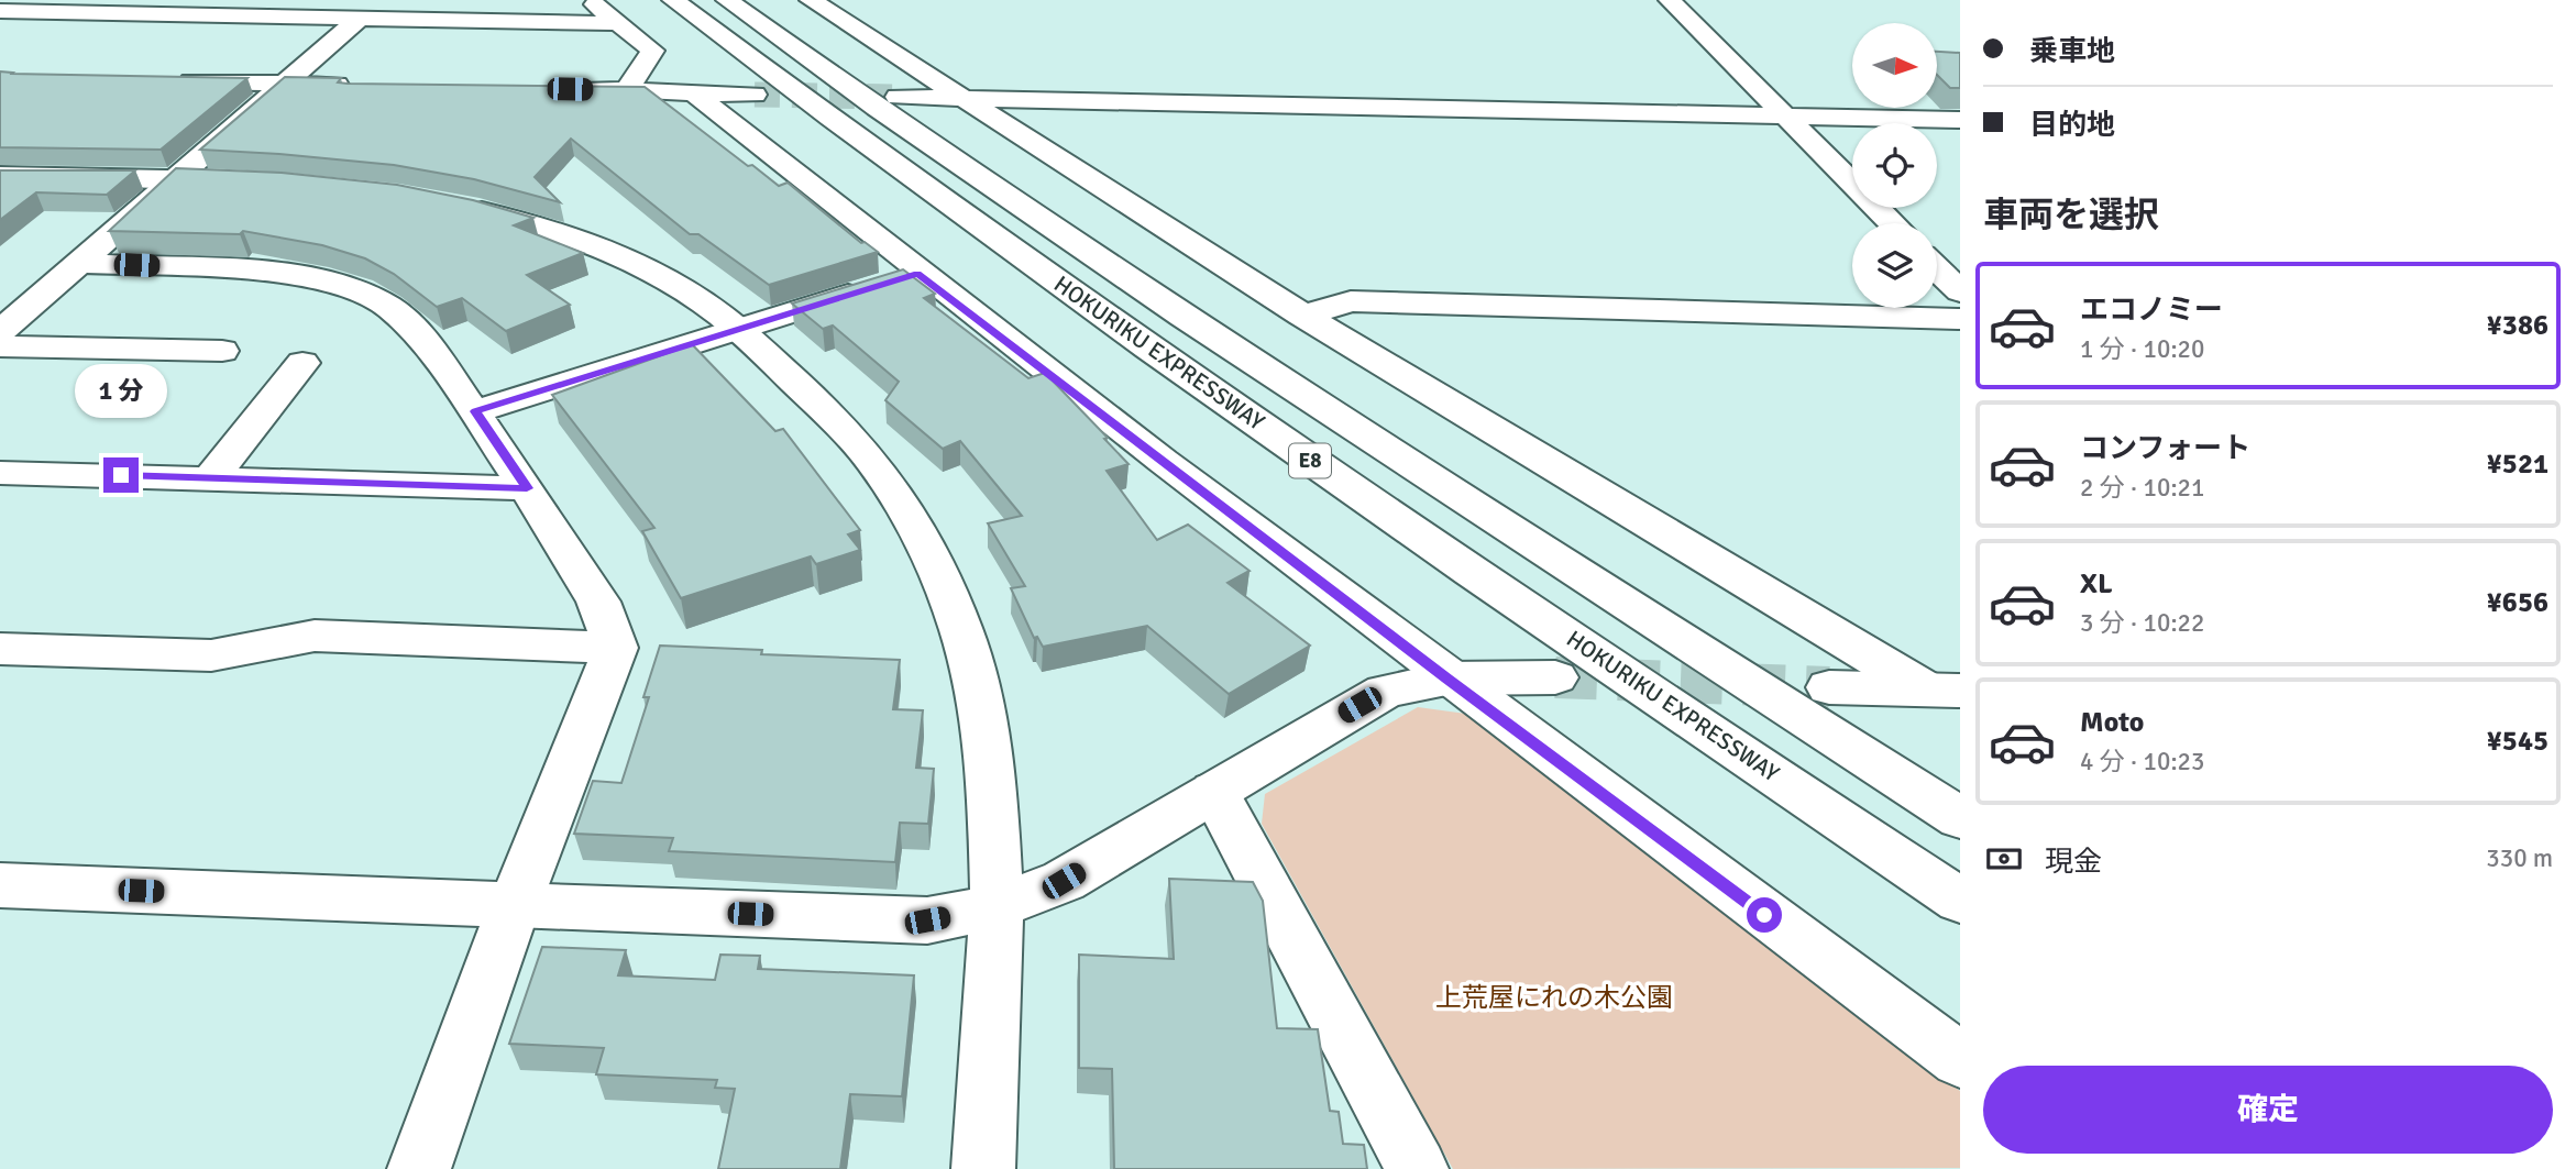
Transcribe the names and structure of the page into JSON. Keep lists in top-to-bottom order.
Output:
{
  "streets": {
    "main road": ["HOKURIKU EXPRESSWAY", "E8"]
  },
  "parks": ["上荒屋にれの木公園"],
  "north": "right",
  "page": {
    "banner": ["乗車地", "目的地"],
    "heading": "車両を選択",
    "list": [
      {
        "name": "エコノミー",
        "note": "1 分 · 10:20",
        "value": "¥386"
      },
      {
        "name": "コンフォート",
        "note": "2 分 · 10:21",
        "value": "¥521"
      },
      {
        "name": "XL",
        "note": "3 分 · 10:22",
        "value": "¥656"
      },
      {
        "name": "Moto",
        "note": "4 分 · 10:23",
        "value": "¥545"
      }
    ],
    "bubble": "1 分",
    "pay": ["現金", "330 m"],
    "buttons": "確定"
  }
}
